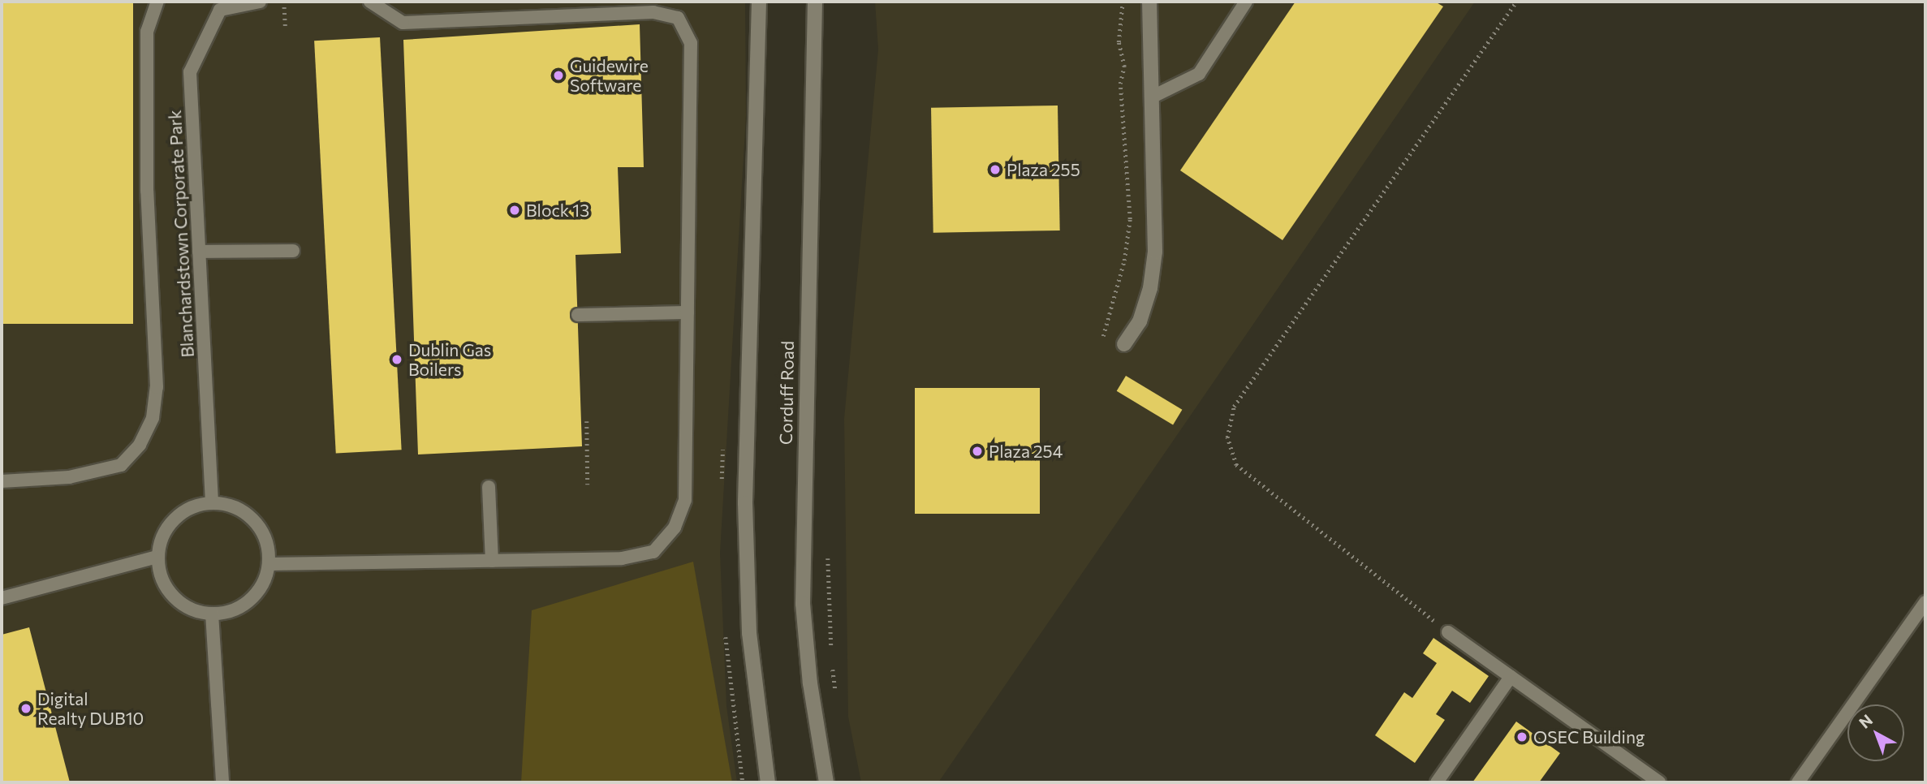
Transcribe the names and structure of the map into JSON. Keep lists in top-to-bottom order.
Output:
{
  "streets": {
    "street": ["Corduff Road"],
    "lane": ["Blanchardstown Corporate Park"]
  },
  "places": [
    "Guidewire Software",
    "Plaza 255",
    "Block 13",
    "Dublin Gas Boilers",
    "Plaza 254",
    "Digital Realty DUB10",
    "OSEC Building"
  ],
  "north": "top left"
}
